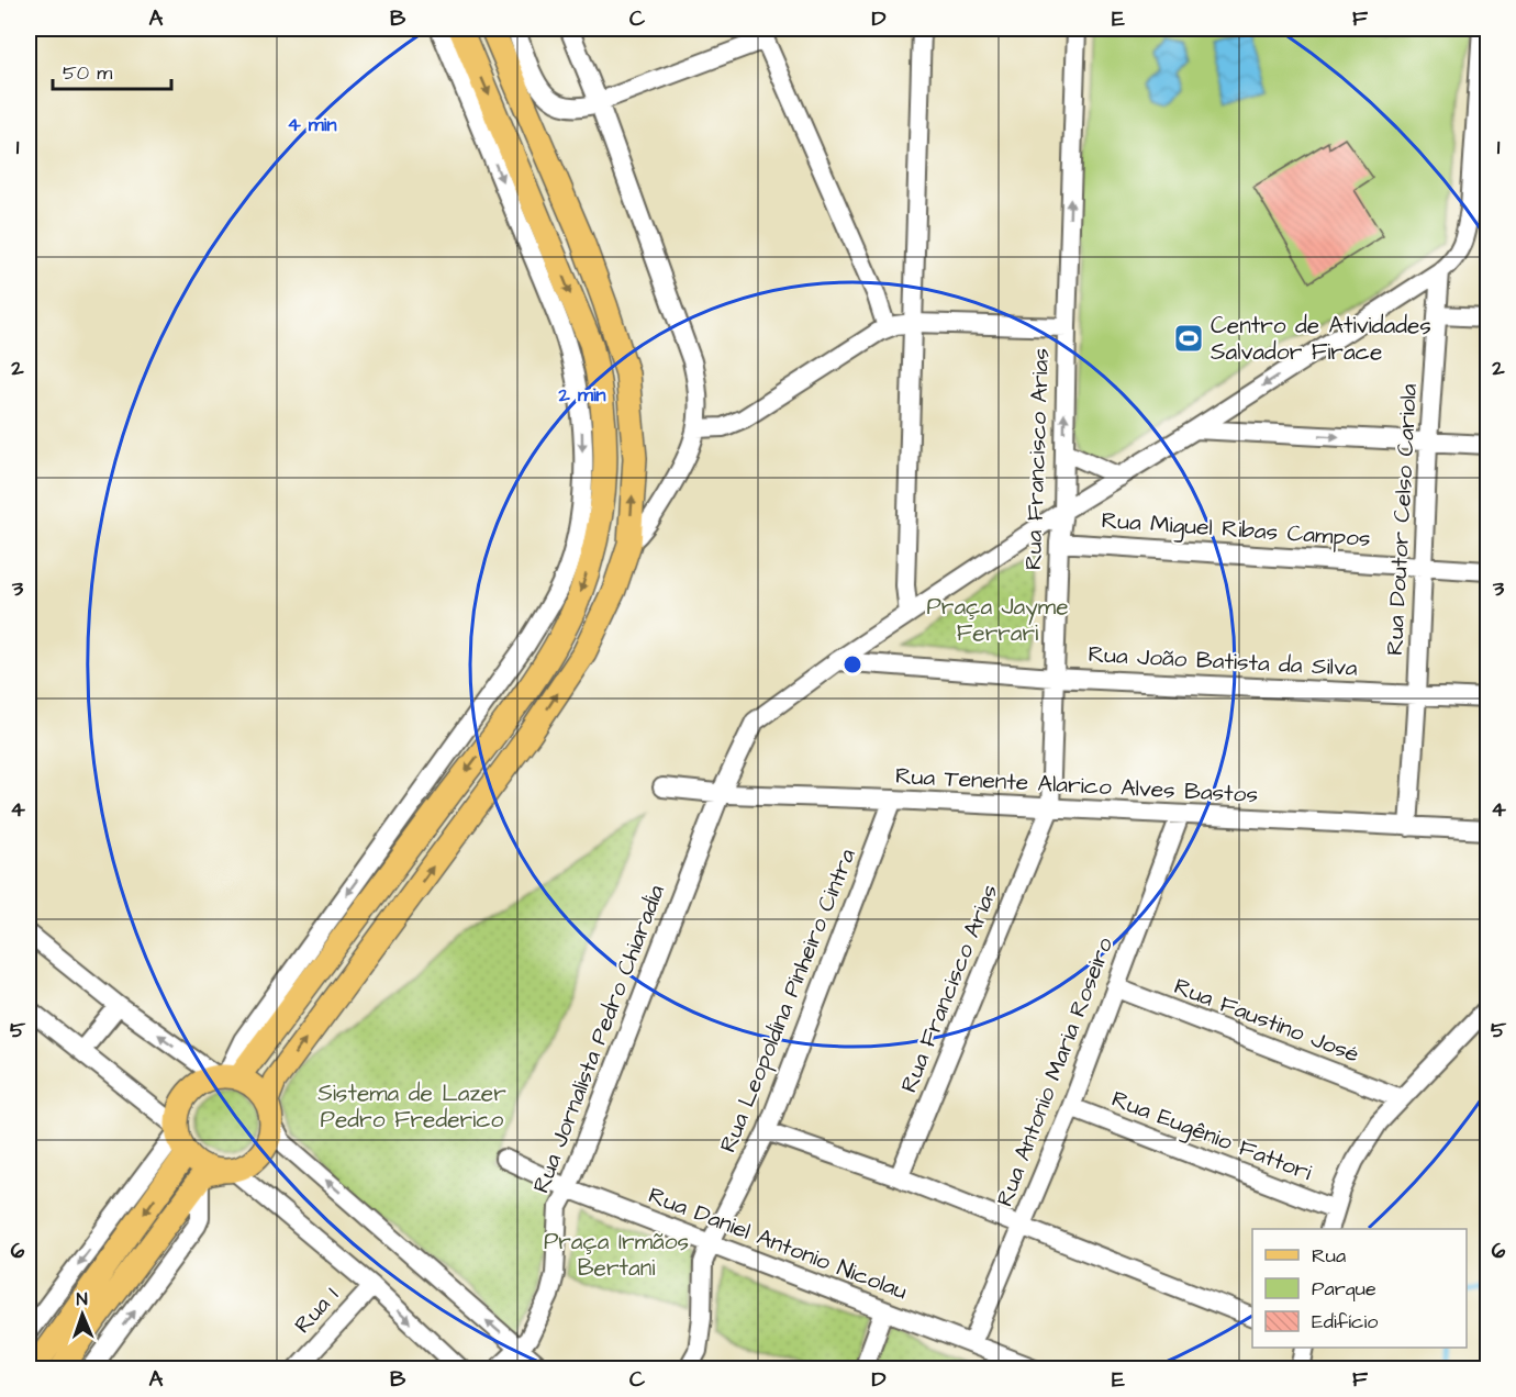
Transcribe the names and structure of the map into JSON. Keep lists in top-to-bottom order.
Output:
{
  "streets": {
    "street": [
      "Rua Francisco Arias",
      "Rua Doutor Celso Cariola",
      "Rua Miguel Ribas Campos",
      "Rua João Batista da Silva",
      "Rua Tenente Alarico Alves Bastos",
      "Rua Leopoldina Pinheiro Cintra",
      "Rua Faustino José",
      "Rua Jornalista Pedro Chiaradia",
      "Rua Antonio Maria Roseiro",
      "Rua Eugênio Fattori",
      "Rua Daniel Antonio Nicolau",
      "Rua 1"
    ]
  },
  "crossings": [
    ["Rua Francisco Arias", "Rua Miguel Ribas Campos"],
    ["Rua Francisco Arias", "Rua João Batista da Silva"],
    ["Rua Francisco Arias", "Rua Tenente Alarico Alves Bastos"],
    ["Rua Francisco Arias", "Rua Jornalista Pedro Chiaradia"],
    ["Rua Doutor Celso Cariola", "Rua Miguel Ribas Campos"],
    ["Rua Doutor Celso Cariola", "Rua João Batista da Silva"],
    ["Rua Doutor Celso Cariola", "Rua Tenente Alarico Alves Bastos"],
    ["Rua Doutor Celso Cariola", "Rua Jornalista Pedro Chiaradia"],
    ["Rua João Batista da Silva", "Rua Jornalista Pedro Chiaradia"],
    ["Rua Tenente Alarico Alves Bastos", "Rua Leopoldina Pinheiro Cintra"],
    ["Rua Tenente Alarico Alves Bastos", "Rua Jornalista Pedro Chiaradia"],
    ["Rua Tenente Alarico Alves Bastos", "Rua Antonio Maria Roseiro"],
    ["Rua Leopoldina Pinheiro Cintra", "Rua Daniel Antonio Nicolau"],
    ["Rua Faustino José", "Rua Antonio Maria Roseiro"],
    ["Rua Jornalista Pedro Chiaradia", "Rua Daniel Antonio Nicolau"],
    ["Rua Antonio Maria Roseiro", "Rua Eugênio Fattori"],
    ["Rua Antonio Maria Roseiro", "Rua Daniel Antonio Nicolau"]
  ],
  "parks": ["Praça Jayme Ferrari", "Sistema de Lazer Pedro Frederico", "Praça Irmãos Bertani"],
  "places": {
    "sports": ["Centro de Atividades Salvador Firace"]
  },
  "legend": ["Rua", "Parque", "Edifício"],
  "scale_bar": "50 m",
  "north": "top",
  "grid": {
    "columns": [
      "A",
      "B",
      "C",
      "D",
      "E",
      "F"
    ],
    "rows": [
      "1",
      "2",
      "3",
      "4",
      "5",
      "6"
    ]
  },
  "rings": ["4 min", "2 min"]
}
